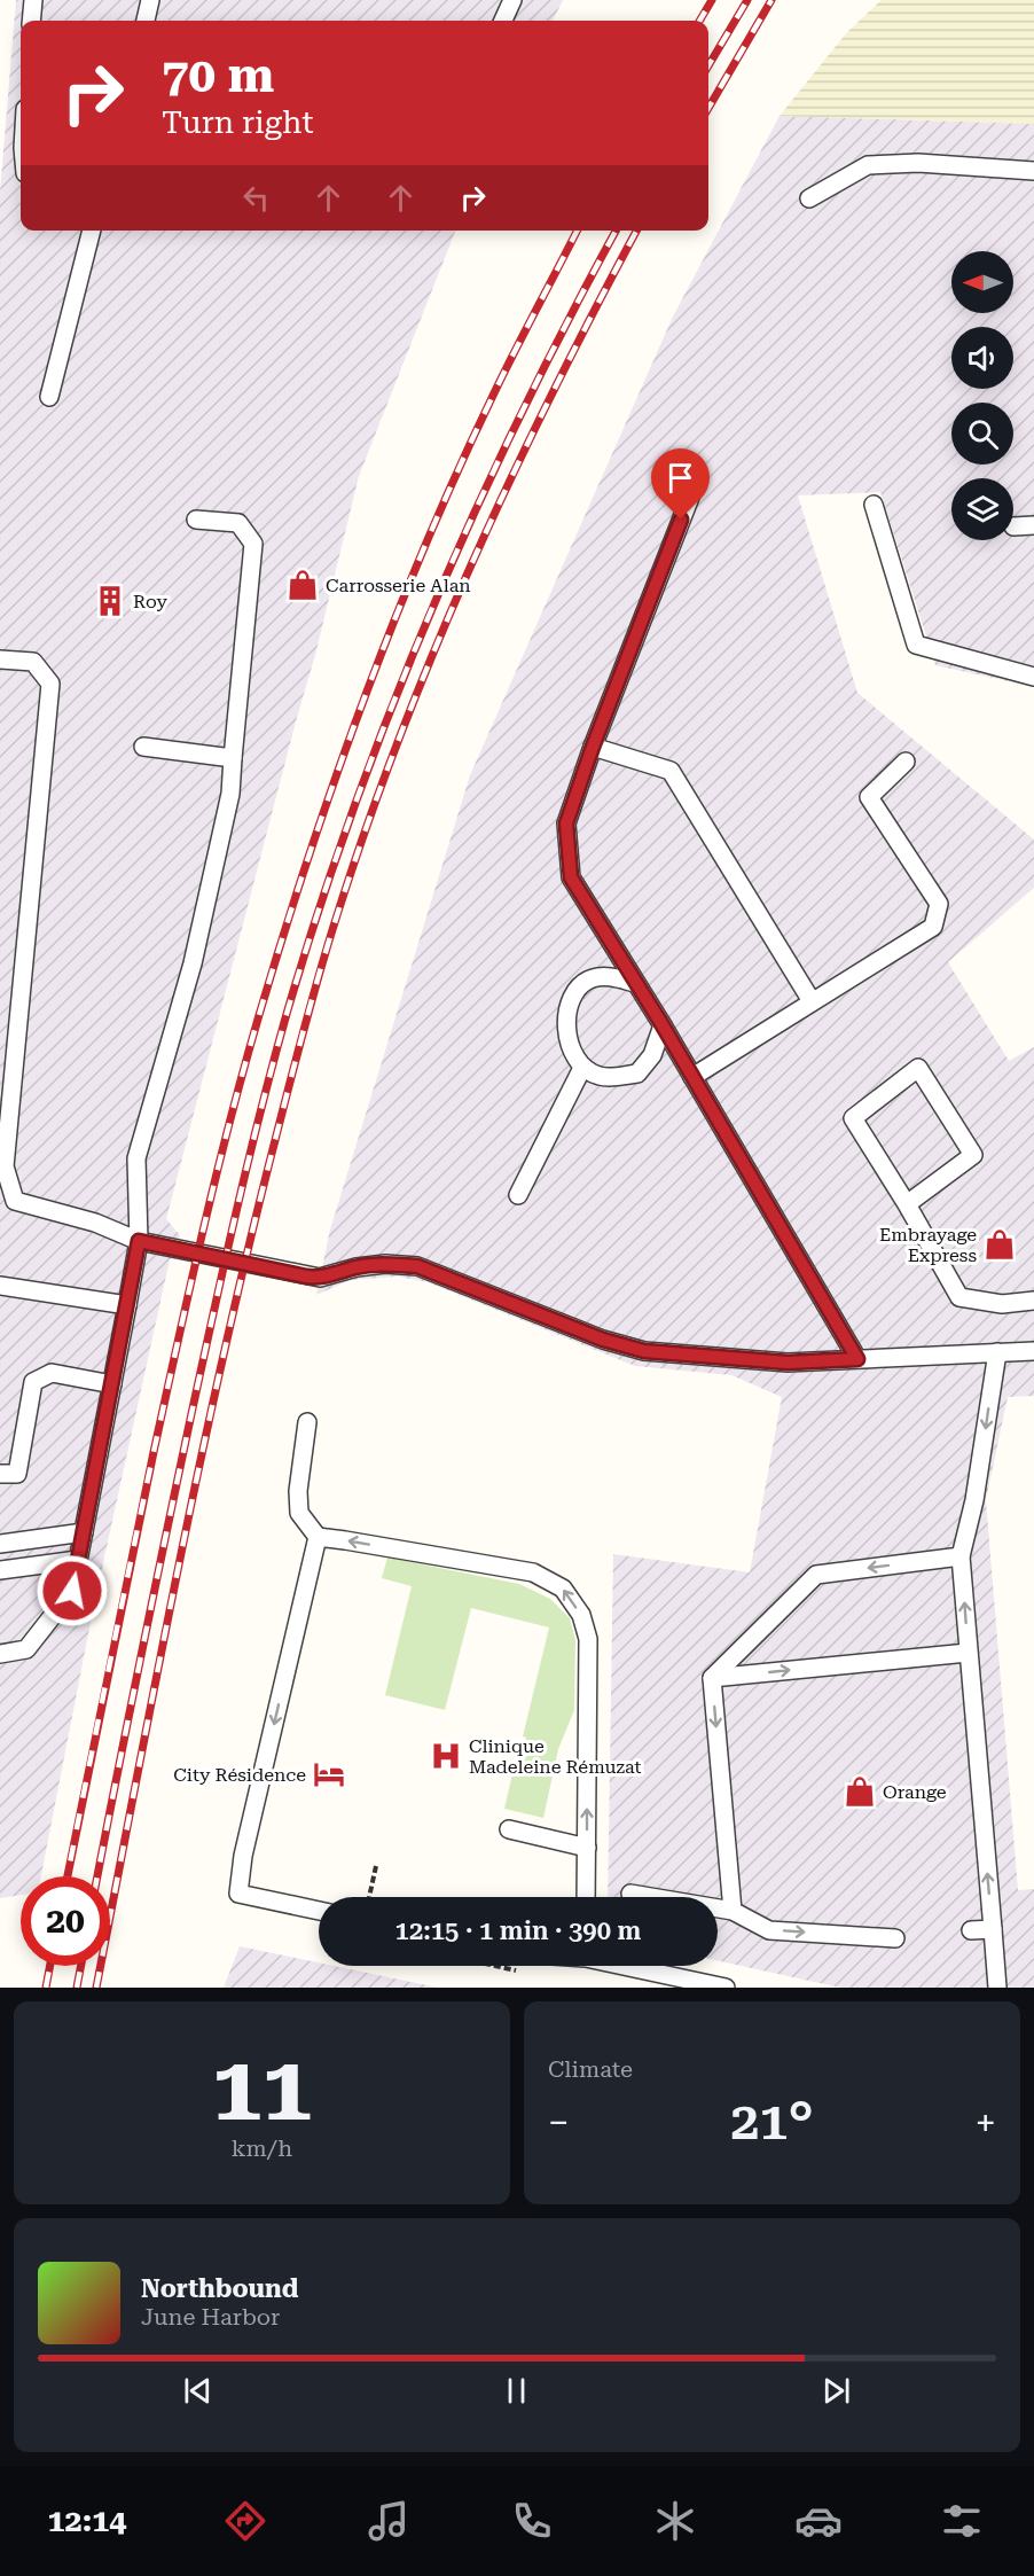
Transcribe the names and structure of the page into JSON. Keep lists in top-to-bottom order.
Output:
{
  "places": {
    "shop": ["Carrosserie Alan", "Embrayage Express", "Orange"],
    "building": ["Roy"],
    "hospital": ["Clinique Madeleine Rémuzat"],
    "hotel": ["City Résidence"]
  },
  "north": "left",
  "page": {
    "turn": ["70 m", "Turn right"],
    "limit": "20",
    "trip": "12:15 · 1 min · 390 m",
    "tile": [
      ["11", "km/h"],
      "Climate"
    ],
    "heat": ["−", "21°", "+"],
    "song": ["Northbound", "June Harbor"],
    "tabs": "12:14"
  }
}
